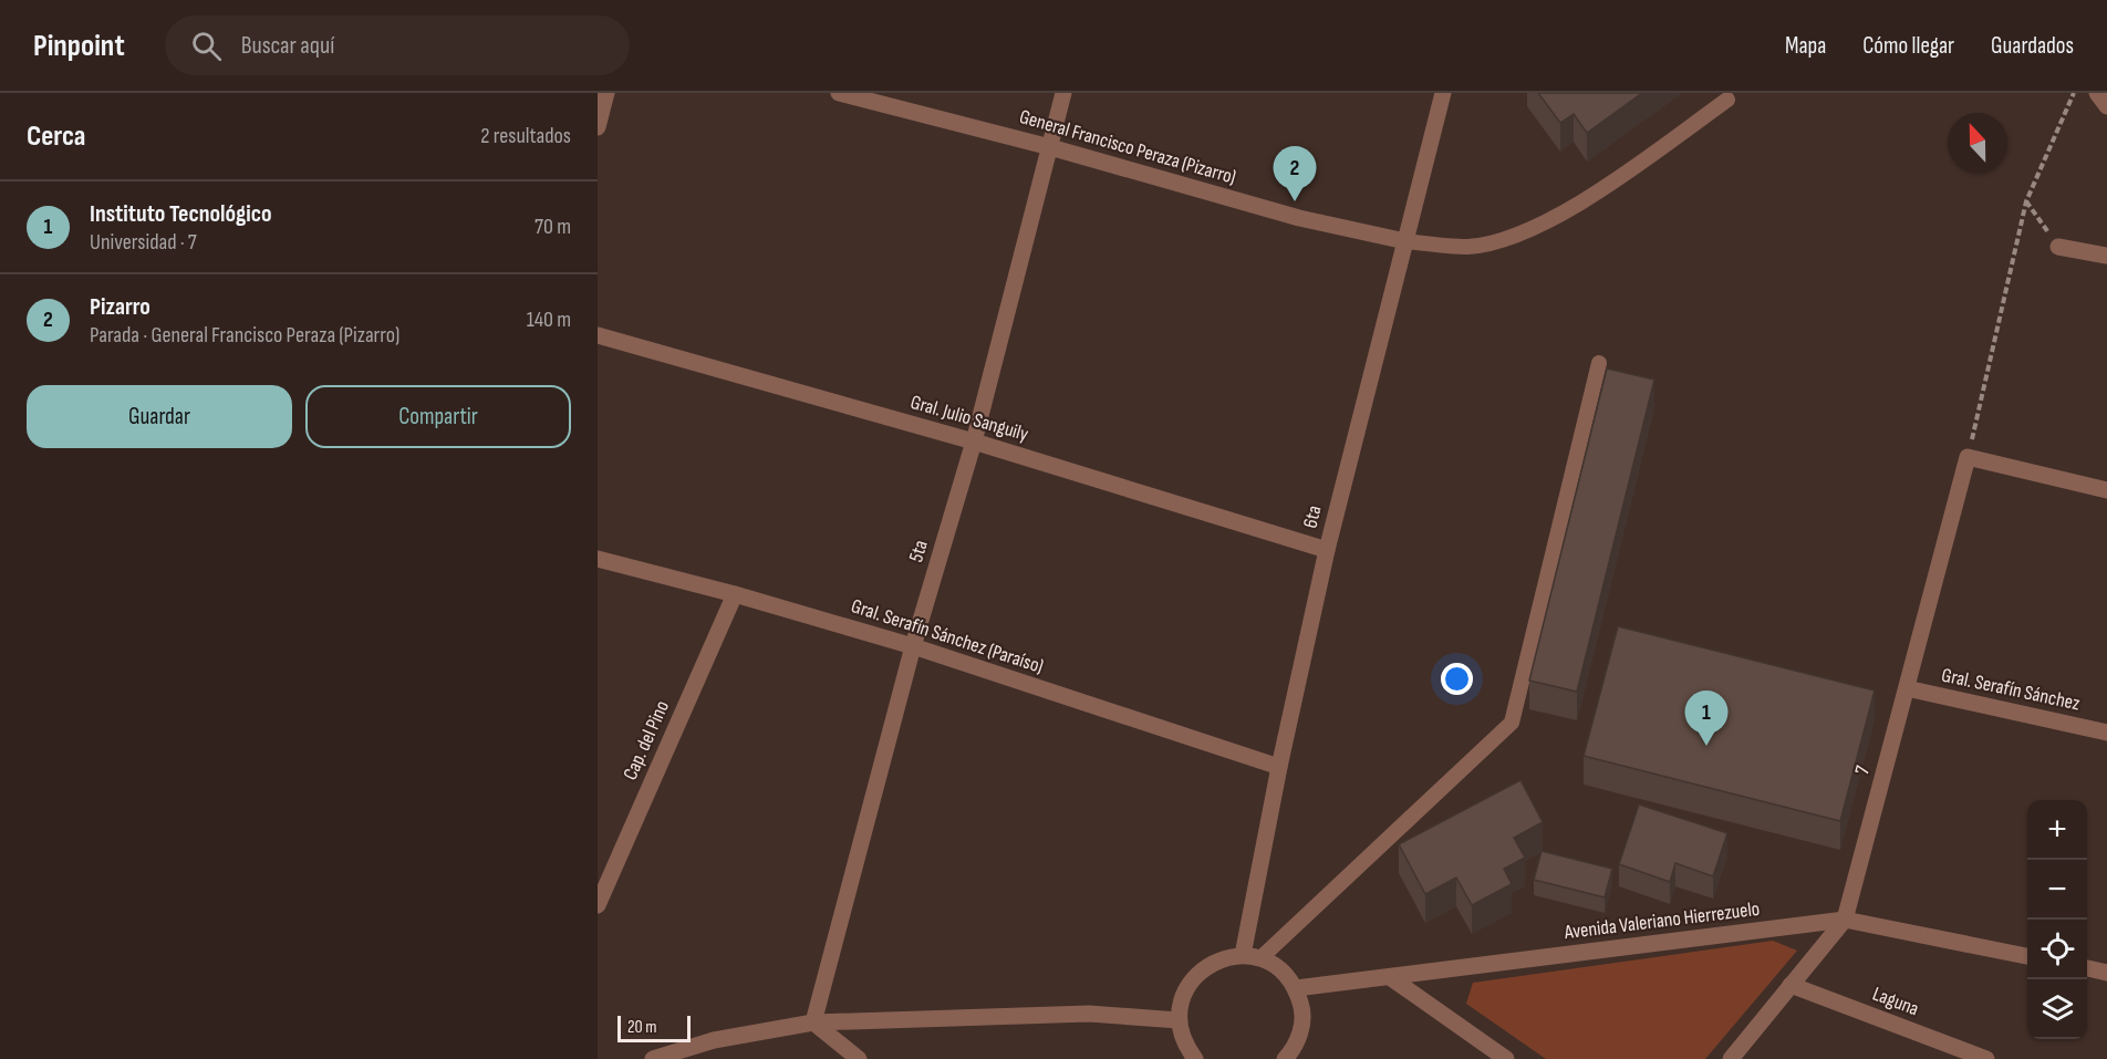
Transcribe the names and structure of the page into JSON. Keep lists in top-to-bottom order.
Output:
{
  "streets": {
    "street": [
      "General Francisco Peraza (Pizarro)",
      "Gral. Julio Sanguily",
      "6ta",
      "5ta",
      "Gral. Serafín Sánchez (Paraíso)",
      "Gral. Serafín Sánchez",
      "Cap. del Pino",
      "7",
      "Avenida Valeriano Hierrezuelo",
      "Laguna"
    ]
  },
  "crossings": [
    ["General Francisco Peraza (Pizarro)", "6ta"],
    ["General Francisco Peraza (Pizarro)", "5ta"],
    ["Gral. Julio Sanguily", "6ta"],
    ["Gral. Julio Sanguily", "5ta"],
    ["6ta", "Gral. Serafín Sánchez (Paraíso)"],
    ["5ta", "Gral. Serafín Sánchez (Paraíso)"],
    ["Gral. Serafín Sánchez (Paraíso)", "Cap. del Pino"],
    ["Gral. Serafín Sánchez", "7"],
    ["7", "Avenida Valeriano Hierrezuelo"],
    ["7", "Laguna"]
  ],
  "scale_bar": "20 m",
  "north": "top",
  "page": {
    "header": "Pinpoint",
    "search": "Buscar aquí",
    "nav": ["Mapa", "Cómo llegar", "Guardados"],
    "heading": ["Cerca", "2 resultados"],
    "pins": ["2", "1"],
    "list": [
      {
        "mark": "1",
        "name": "Instituto Tecnológico",
        "note": "Universidad · 7",
        "value": "70 m"
      },
      {
        "mark": "2",
        "name": "Pizarro",
        "note": "Parada · General Francisco Peraza (Pizarro)",
        "value": "140 m"
      }
    ],
    "buttons": ["Guardar", "Compartir"],
    "map_buttons": ["+", "−"],
    "scale": "20 m"
  }
}
